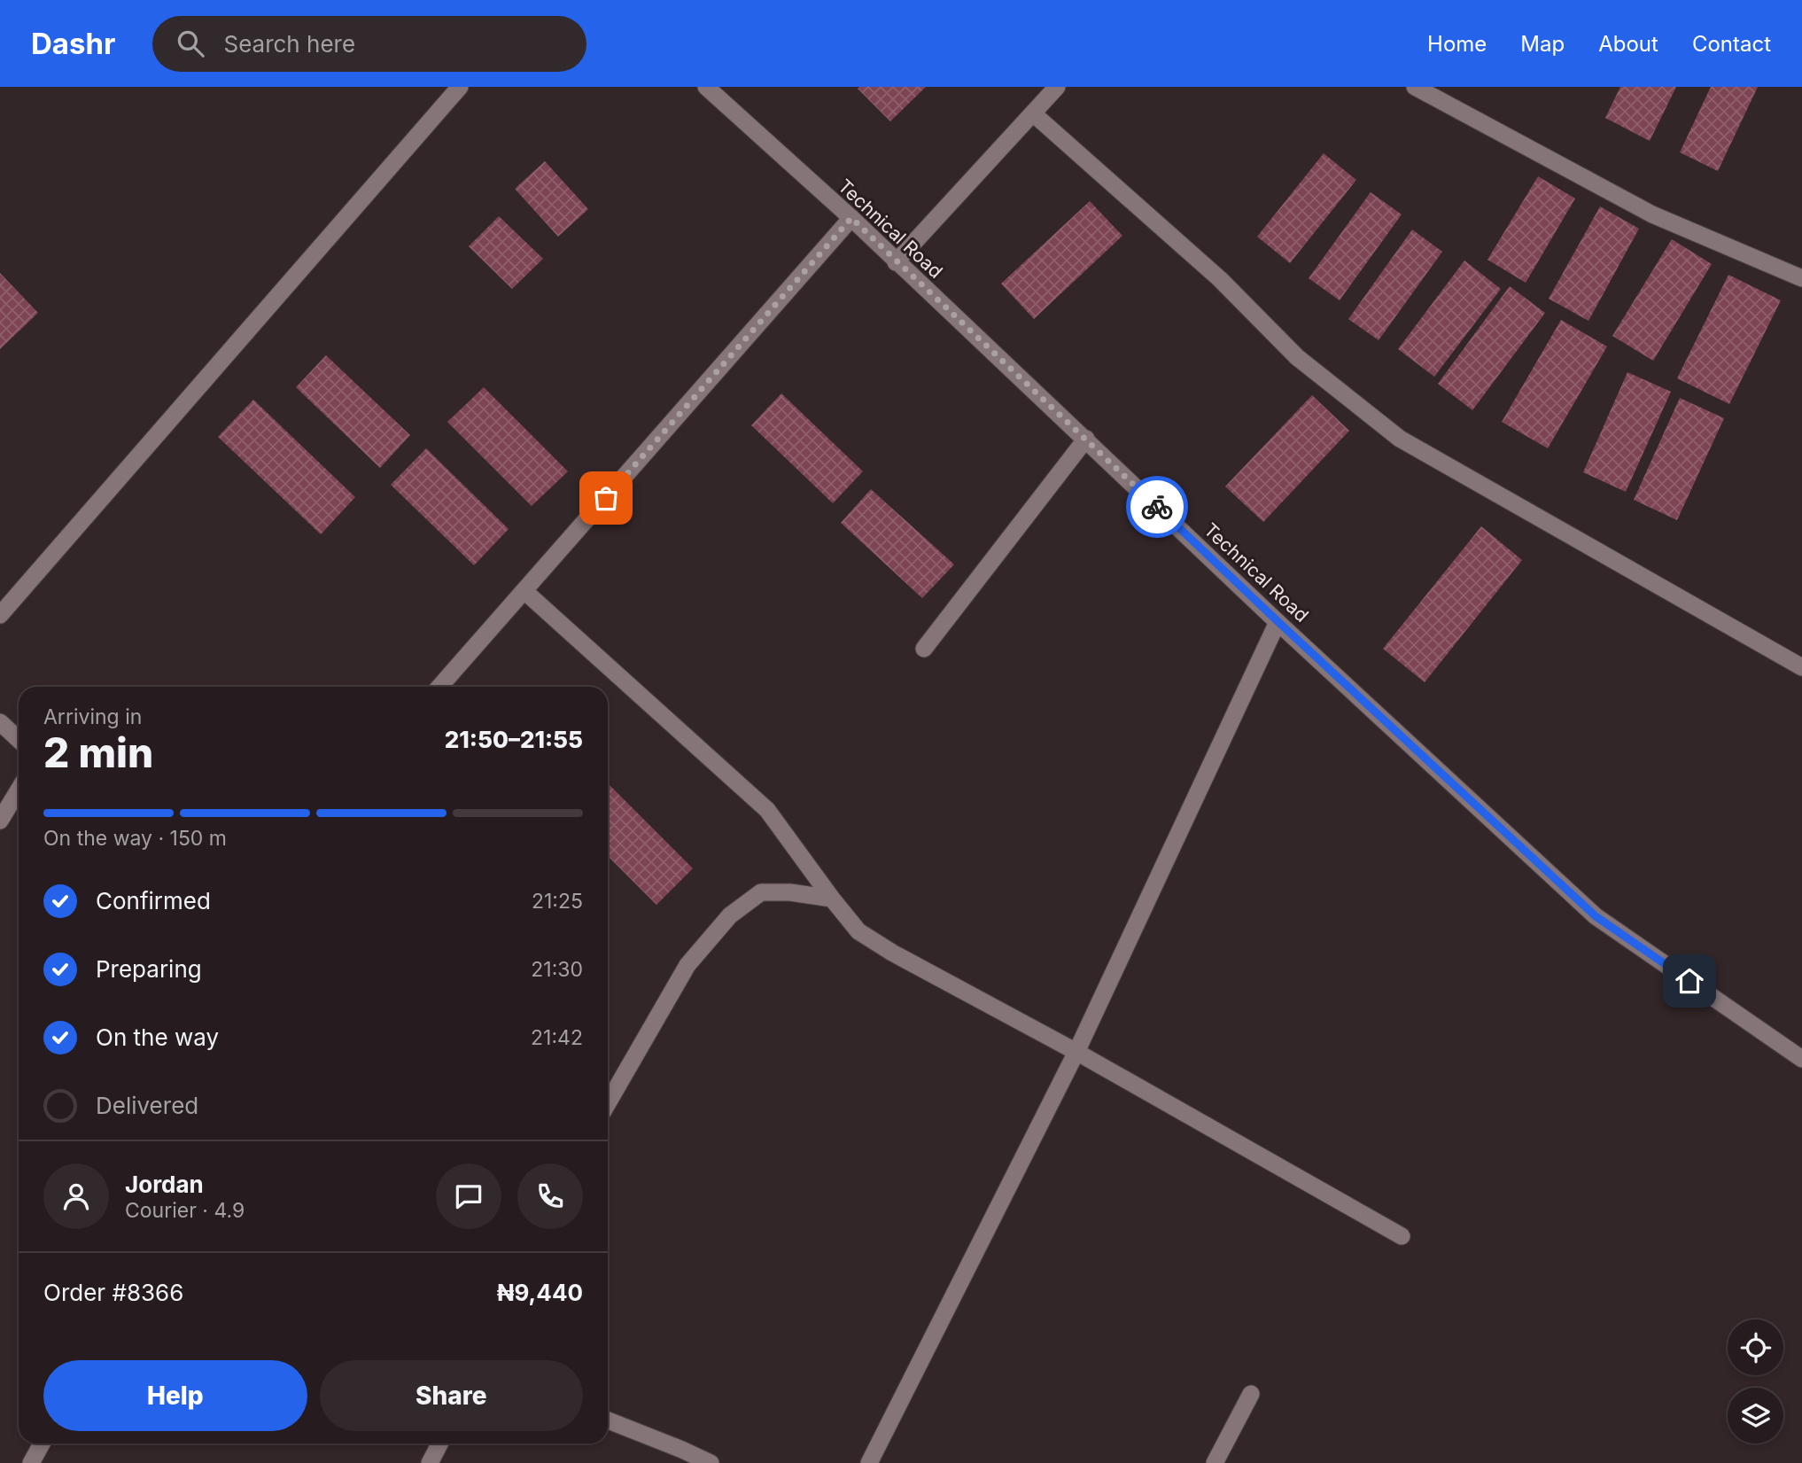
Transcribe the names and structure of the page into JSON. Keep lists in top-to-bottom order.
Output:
{
  "streets": {
    "street": ["Technical Road"]
  },
  "page": {
    "header": "Dashr",
    "search": "Search here",
    "nav": [
      "Home",
      "Map",
      "About",
      "Contact"
    ],
    "heading": ["2 min", "Arriving in", "21:50–21:55"],
    "panel": [
      "Jordan",
      "Courier · 4.9",
      "Order #8366",
      "₦9,440"
    ],
    "bar": "On the way · 150 m",
    "list": [
      ["Confirmed", "21:25"],
      ["Preparing", "21:30"],
      ["On the way", "21:42"],
      "Delivered"
    ],
    "buttons": ["Help", "Share"]
  }
}
